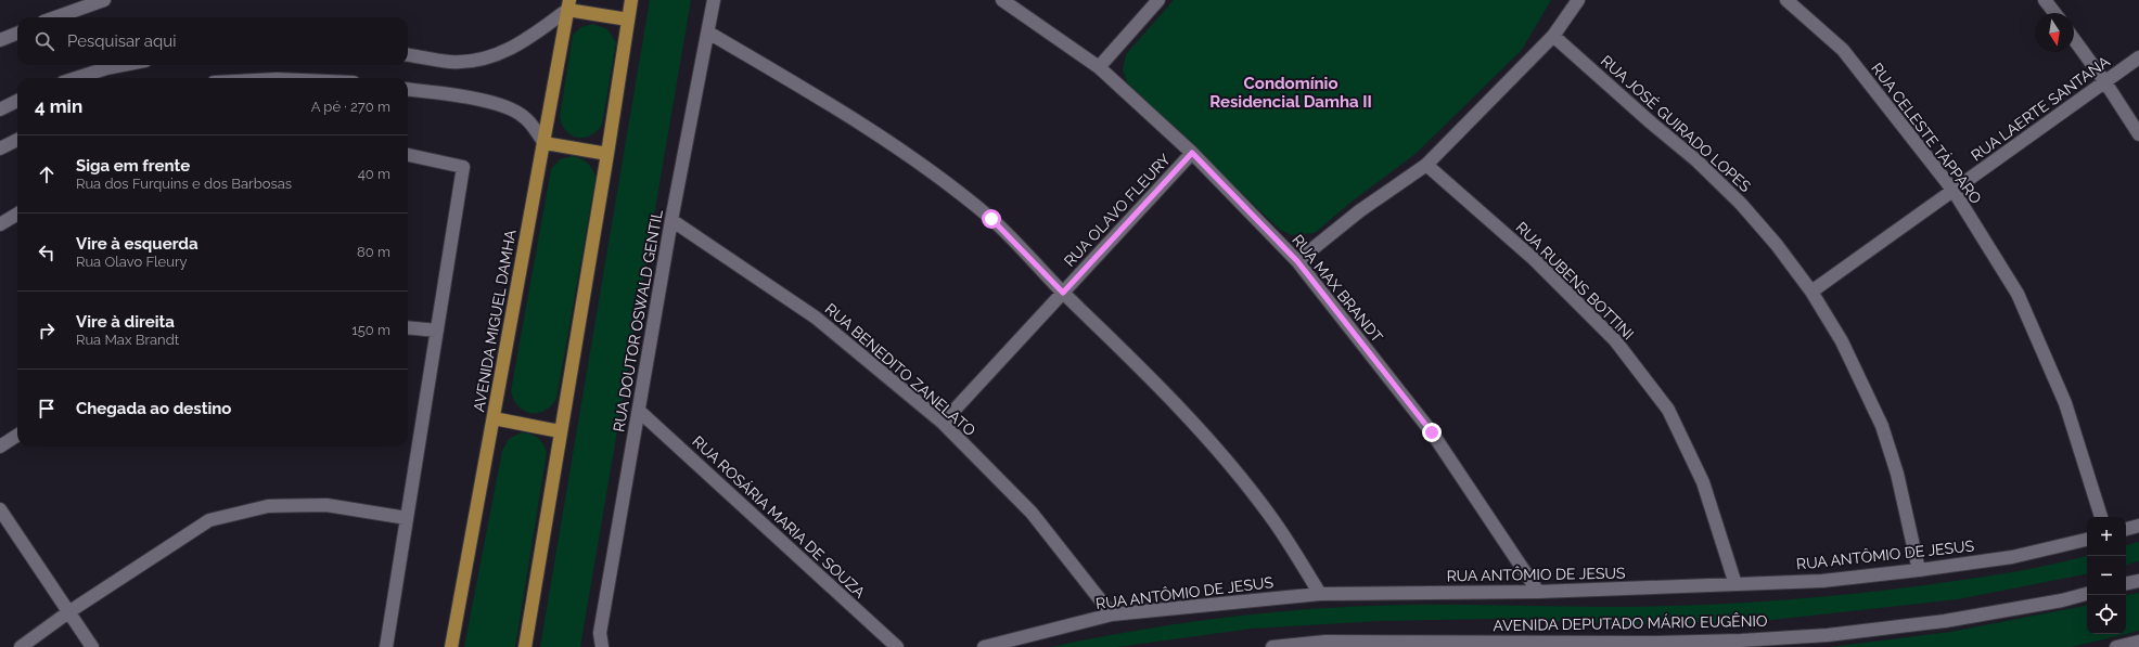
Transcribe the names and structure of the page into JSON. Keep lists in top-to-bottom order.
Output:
{
  "streets": {
    "main road": ["AVENIDA MIGUEL DAMHA"],
    "street": [
      "RUA LAERTE SANTANA",
      "RUA JOSÉ GUIRADO LOPES",
      "RUA CELESTE TÁPPARO",
      "RUA OLAVO FLEURY",
      "RUA RUBENS BOTTINI",
      "RUA MAX BRANDT",
      "RUA DOUTOR OSWALD GENTIL",
      "RUA BENEDITO ZANELATO",
      "RUA ROSÁRIA MARIA DE SOUZA",
      "RUA ANTÔMIO DE JESUS",
      "AVENIDA DEPUTADO MÁRIO EUGÊNIO"
    ]
  },
  "crossings": [
    ["RUA LAERTE SANTANA", "RUA JOSÉ GUIRADO LOPES"],
    ["RUA LAERTE SANTANA", "RUA CELESTE TÁPPARO"],
    ["RUA JOSÉ GUIRADO LOPES", "RUA ANTÔMIO DE JESUS"],
    ["RUA OLAVO FLEURY", "RUA MAX BRANDT"],
    ["RUA OLAVO FLEURY", "RUA BENEDITO ZANELATO"],
    ["RUA RUBENS BOTTINI", "RUA ANTÔMIO DE JESUS"],
    ["RUA MAX BRANDT", "RUA ANTÔMIO DE JESUS"],
    ["RUA DOUTOR OSWALD GENTIL", "RUA BENEDITO ZANELATO"],
    ["RUA DOUTOR OSWALD GENTIL", "RUA ROSÁRIA MARIA DE SOUZA"],
    ["RUA BENEDITO ZANELATO", "RUA ANTÔMIO DE JESUS"]
  ],
  "districts": ["Condomínio Residencial Damha II"],
  "north": "bottom",
  "page": {
    "search": "Pesquisar aqui",
    "heading": ["4 min", "A pé · 270 m"],
    "list": [
      ["Siga em frente", "Rua dos Furquins e dos Barbosas", "40 m"],
      ["Vire à esquerda", "Rua Olavo Fleury", "80 m"],
      ["Vire à direita", "Rua Max Brandt", "150 m"],
      "Chegada ao destino"
    ],
    "map_buttons": ["+", "−"]
  }
}
